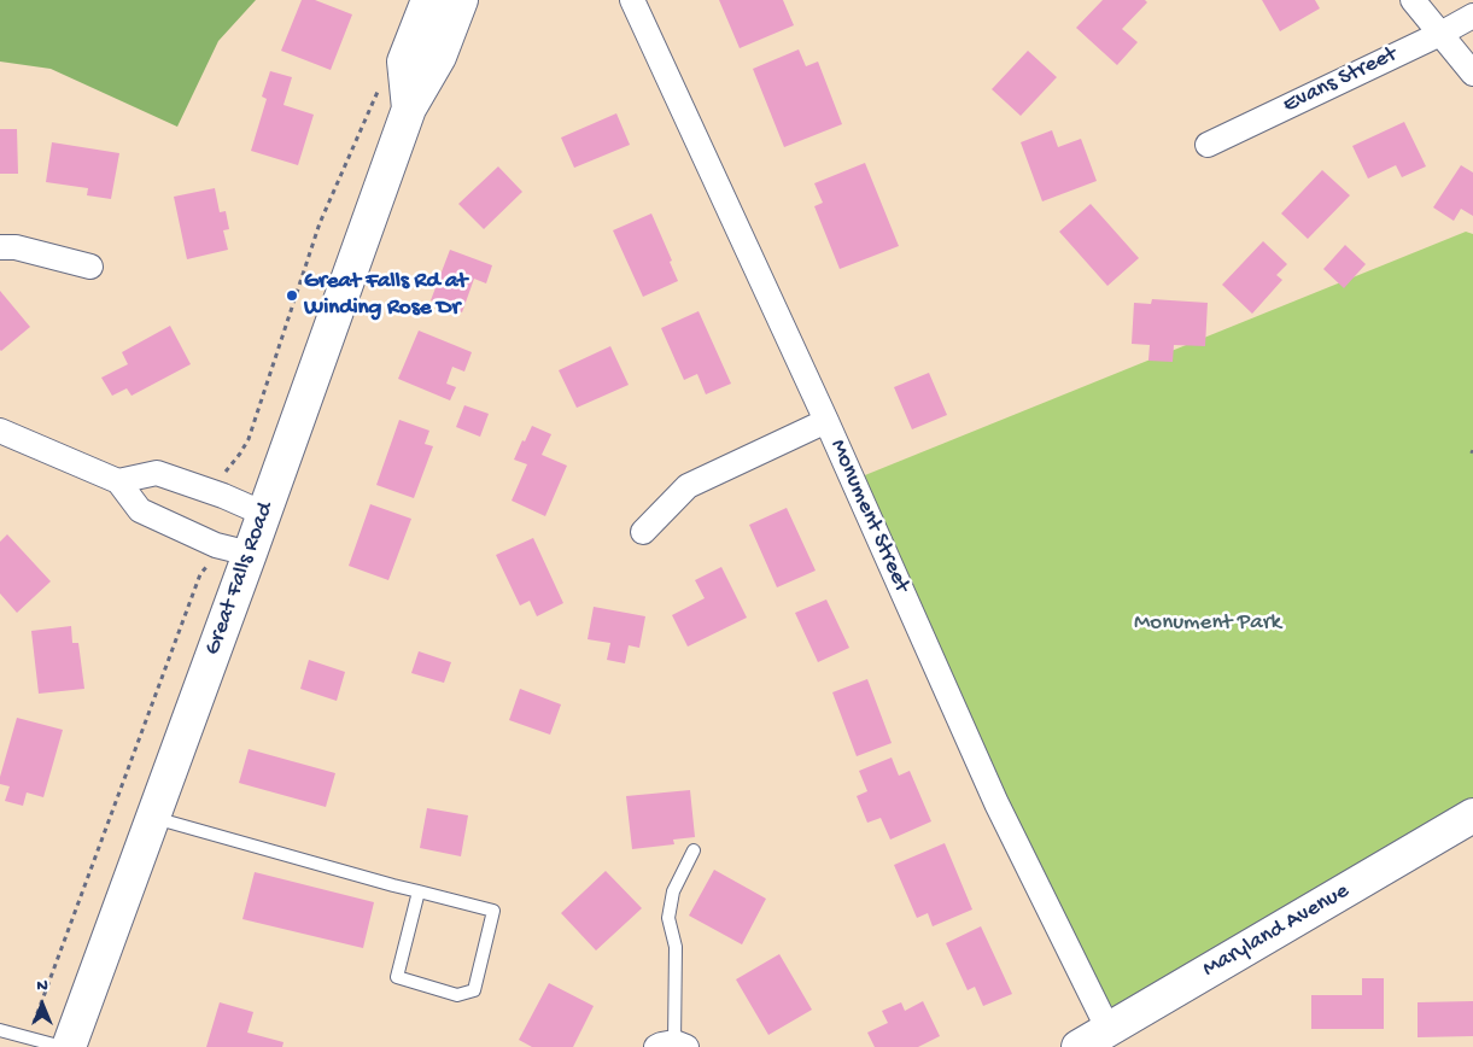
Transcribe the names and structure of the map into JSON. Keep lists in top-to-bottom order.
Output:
{
  "streets": {
    "main road": ["Great Falls Road", "Maryland Avenue"],
    "street": ["Evans Street", "Monument Street"]
  },
  "crossings": [
    ["Monument Street", "Maryland Avenue"]
  ],
  "parks": ["Monument Park"],
  "places": ["Great Falls Rd at Winding Rose Dr"],
  "north": "top"
}
